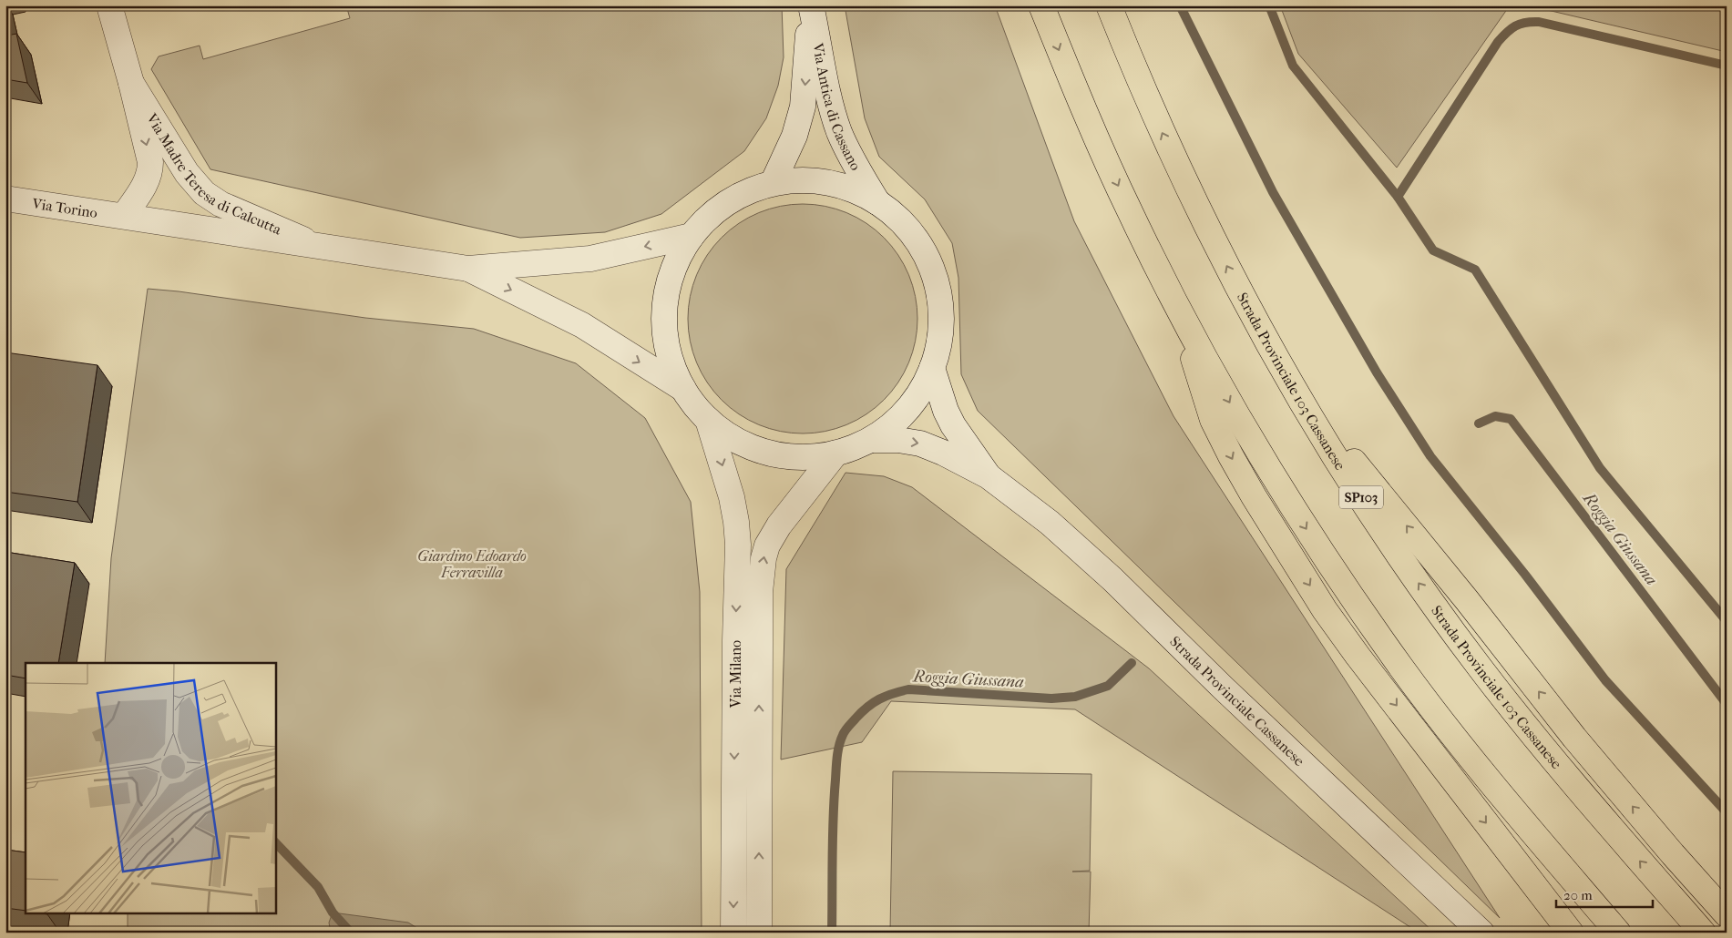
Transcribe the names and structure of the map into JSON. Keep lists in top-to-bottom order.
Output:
{
  "streets": {
    "highway": ["Strada Provinciale 103 Cassanese", "SP103"],
    "street": [
      "Via Antica di Cassano",
      "Via Madre Teresa di Calcutta",
      "Via Torino",
      "Via Milano",
      "Strada Provinciale Cassanese"
    ]
  },
  "crossings": [
    ["Via Antica di Cassano", "Strada Provinciale Cassanese"],
    ["Via Madre Teresa di Calcutta", "Via Torino"],
    ["Via Milano", "Strada Provinciale Cassanese"]
  ],
  "one_way": ["Via Antica di Cassano"],
  "water": ["Roggia Giussana"],
  "parks": ["Giardino Edoardo Ferravilla"],
  "scale_bar": "20 m"
}
